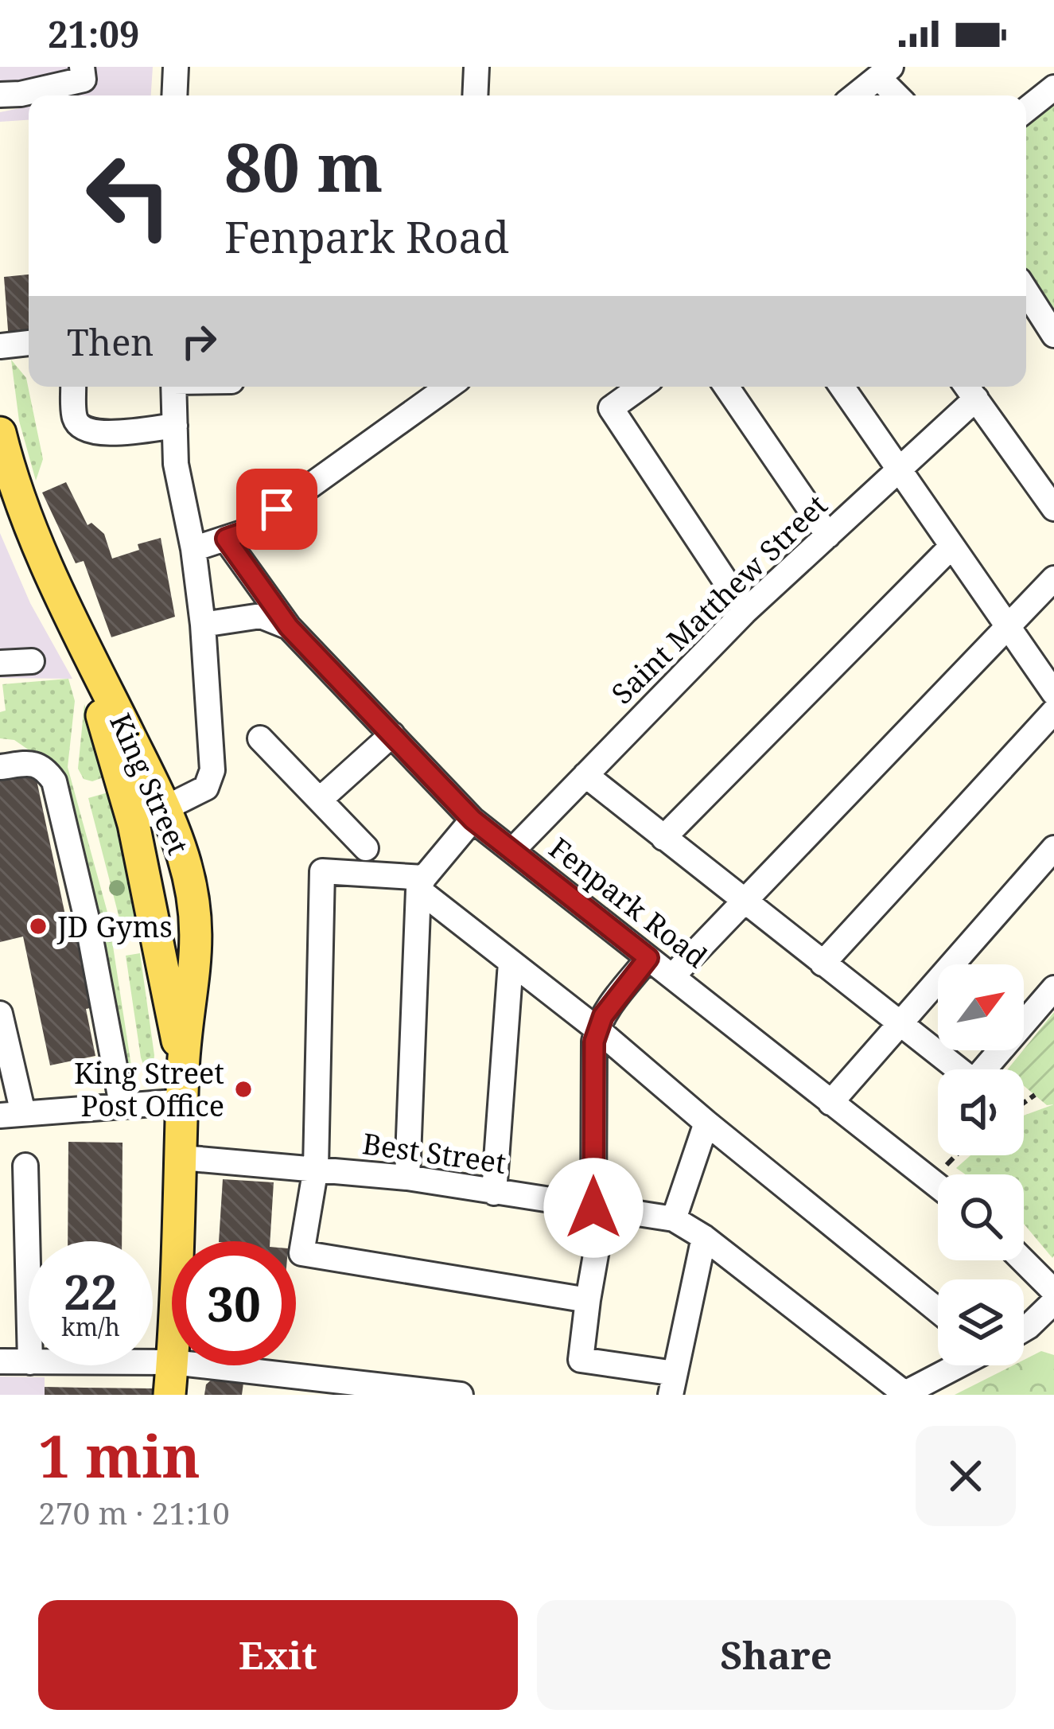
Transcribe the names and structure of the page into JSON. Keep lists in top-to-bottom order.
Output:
{
  "streets": {
    "main road": ["King Street"],
    "street": ["Saint Matthew Street", "Fenpark Road", "Best Street"]
  },
  "crossings": [
    ["Saint Matthew Street", "Fenpark Road"],
    ["King Street", "Best Street"]
  ],
  "places": ["JD Gyms", "King Street Post Office"],
  "north": "top right",
  "page": {
    "status": "21:09",
    "turn": ["80 m", "Fenpark Road"],
    "then": "Then",
    "speed": "22 km/h",
    "limit": "30",
    "heading": ["1 min", "270 m · 21:10"],
    "buttons": ["Exit", "Share"]
  }
}
